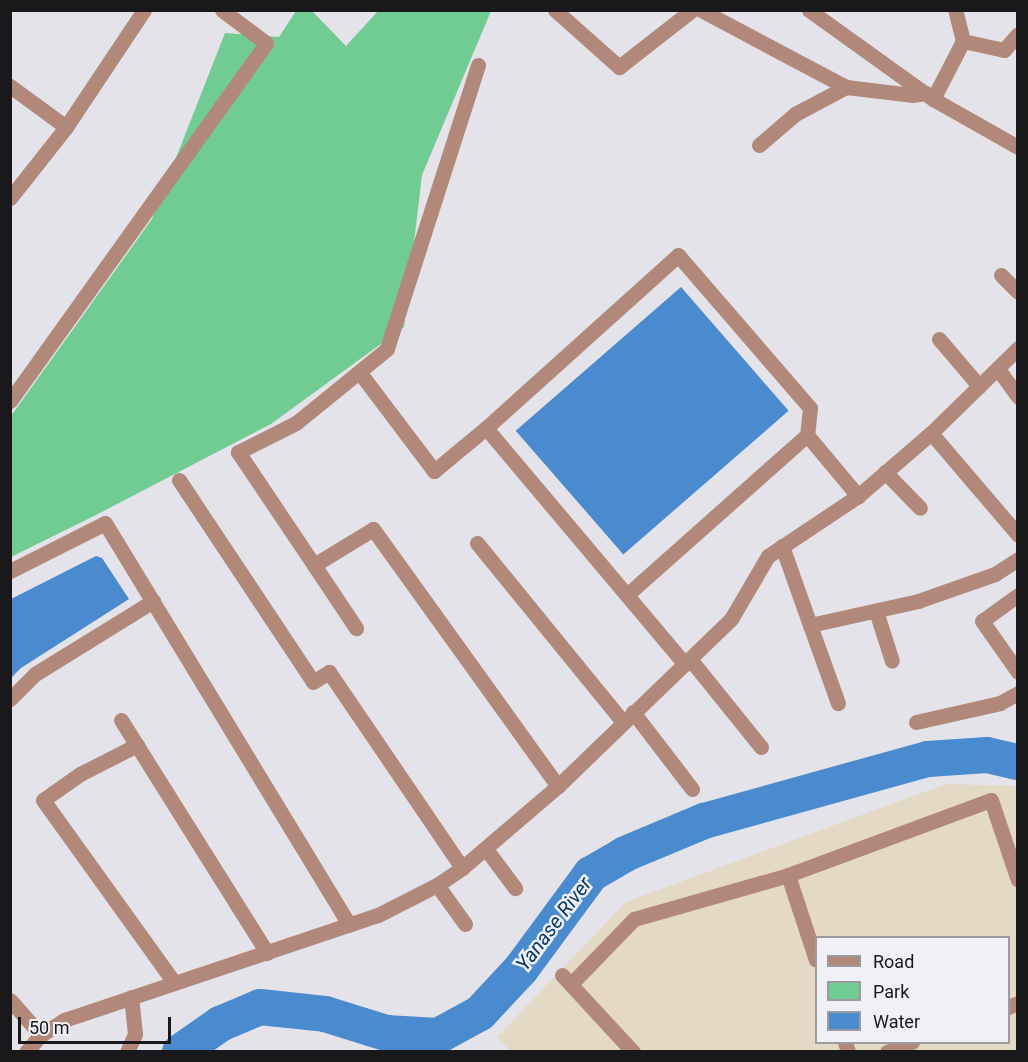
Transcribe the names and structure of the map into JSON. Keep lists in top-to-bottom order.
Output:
{
  "water": ["Yanase River"],
  "legend": ["Road", "Park", "Water"],
  "scale_bar": "50 m"
}
